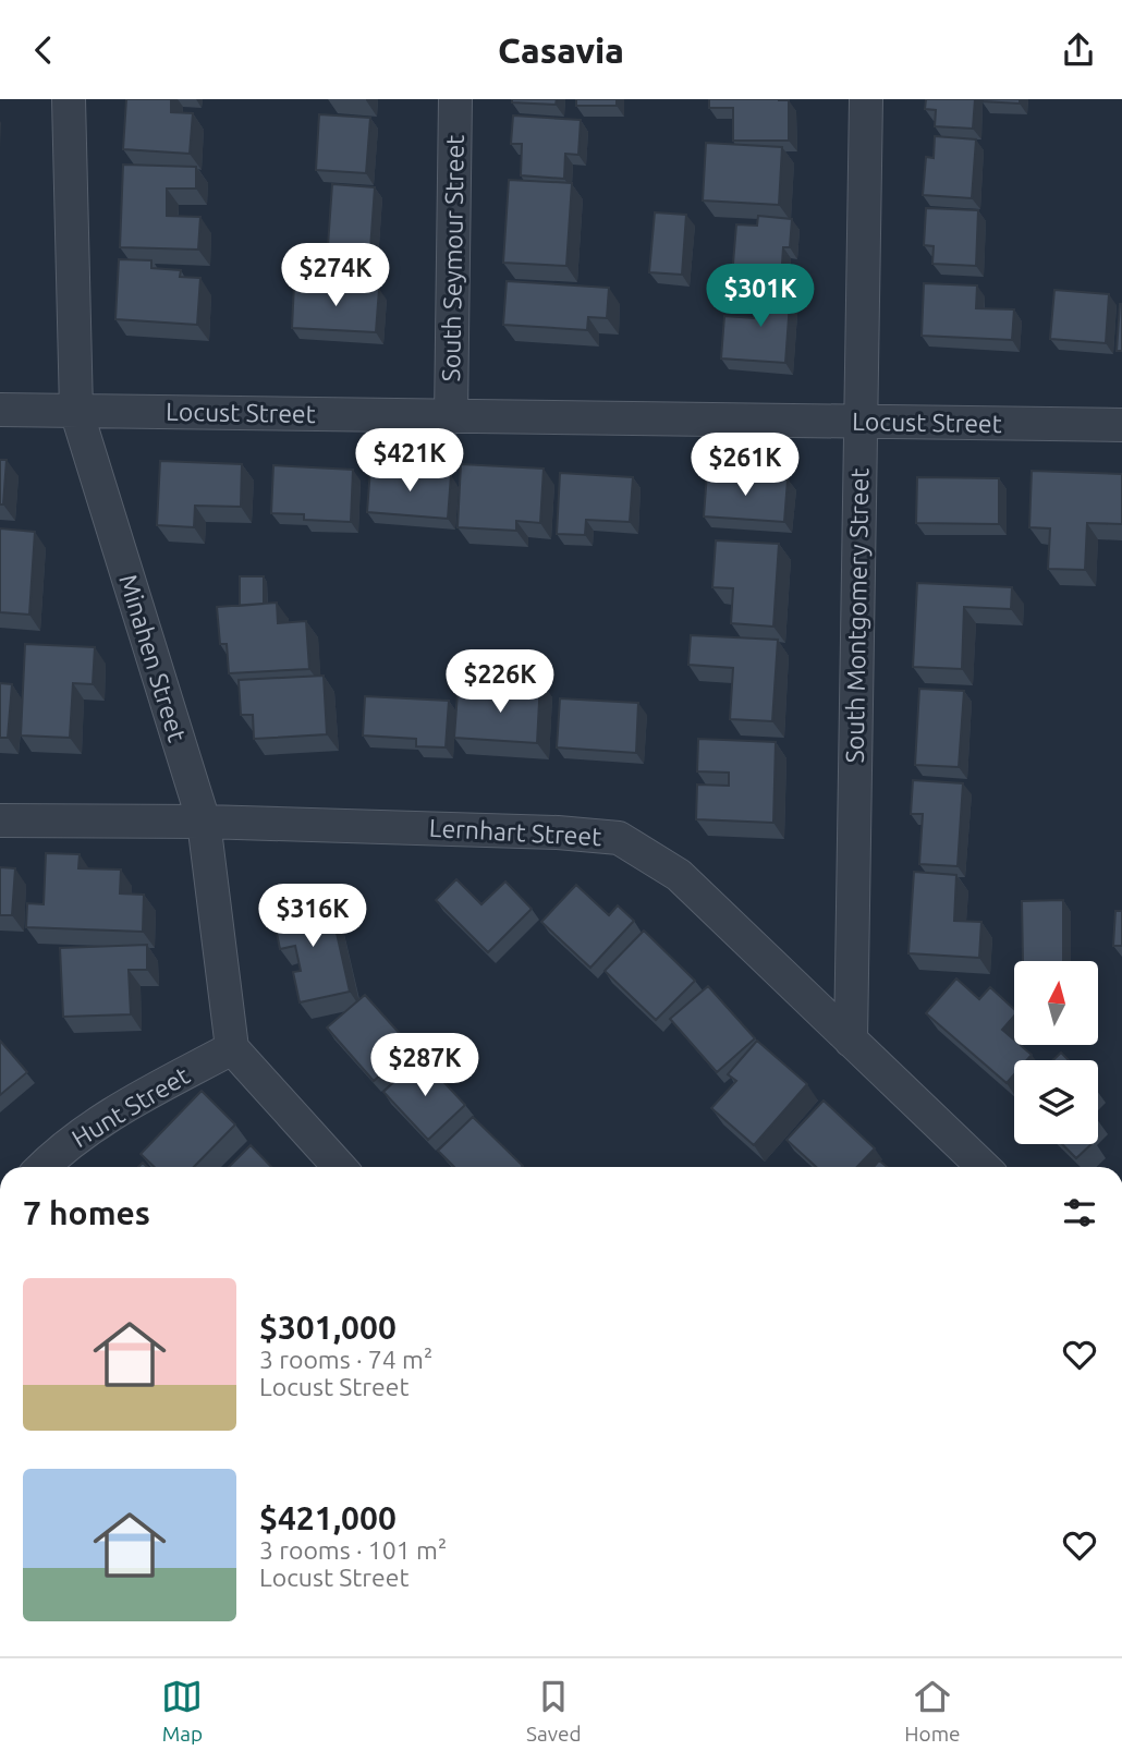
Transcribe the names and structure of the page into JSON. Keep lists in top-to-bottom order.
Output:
{
  "streets": {
    "street": [
      "South Seymour Street",
      "Locust Street",
      "South Montgomery Street",
      "Minahen Street",
      "Lernhart Street",
      "Hunt Street"
    ]
  },
  "crossings": [
    ["South Seymour Street", "Locust Street"],
    ["Locust Street", "South Montgomery Street"],
    ["Locust Street", "Minahen Street"],
    ["South Montgomery Street", "Lernhart Street"],
    ["Minahen Street", "Lernhart Street"],
    ["Minahen Street", "Hunt Street"]
  ],
  "north": "top",
  "page": {
    "header": "Casavia",
    "price": [
      "$274K",
      "$301K",
      "$421K",
      "$261K",
      "$226K",
      "$316K",
      "$287K"
    ],
    "heading": "7 homes",
    "list": [
      {
        "name": "$301,000",
        "note": "3 rooms · 74 m² · Locust Street"
      },
      {
        "name": "$421,000",
        "note": "3 rooms · 101 m² · Locust Street"
      }
    ],
    "tabs": ["Map", "Saved", "Home"]
  }
}
